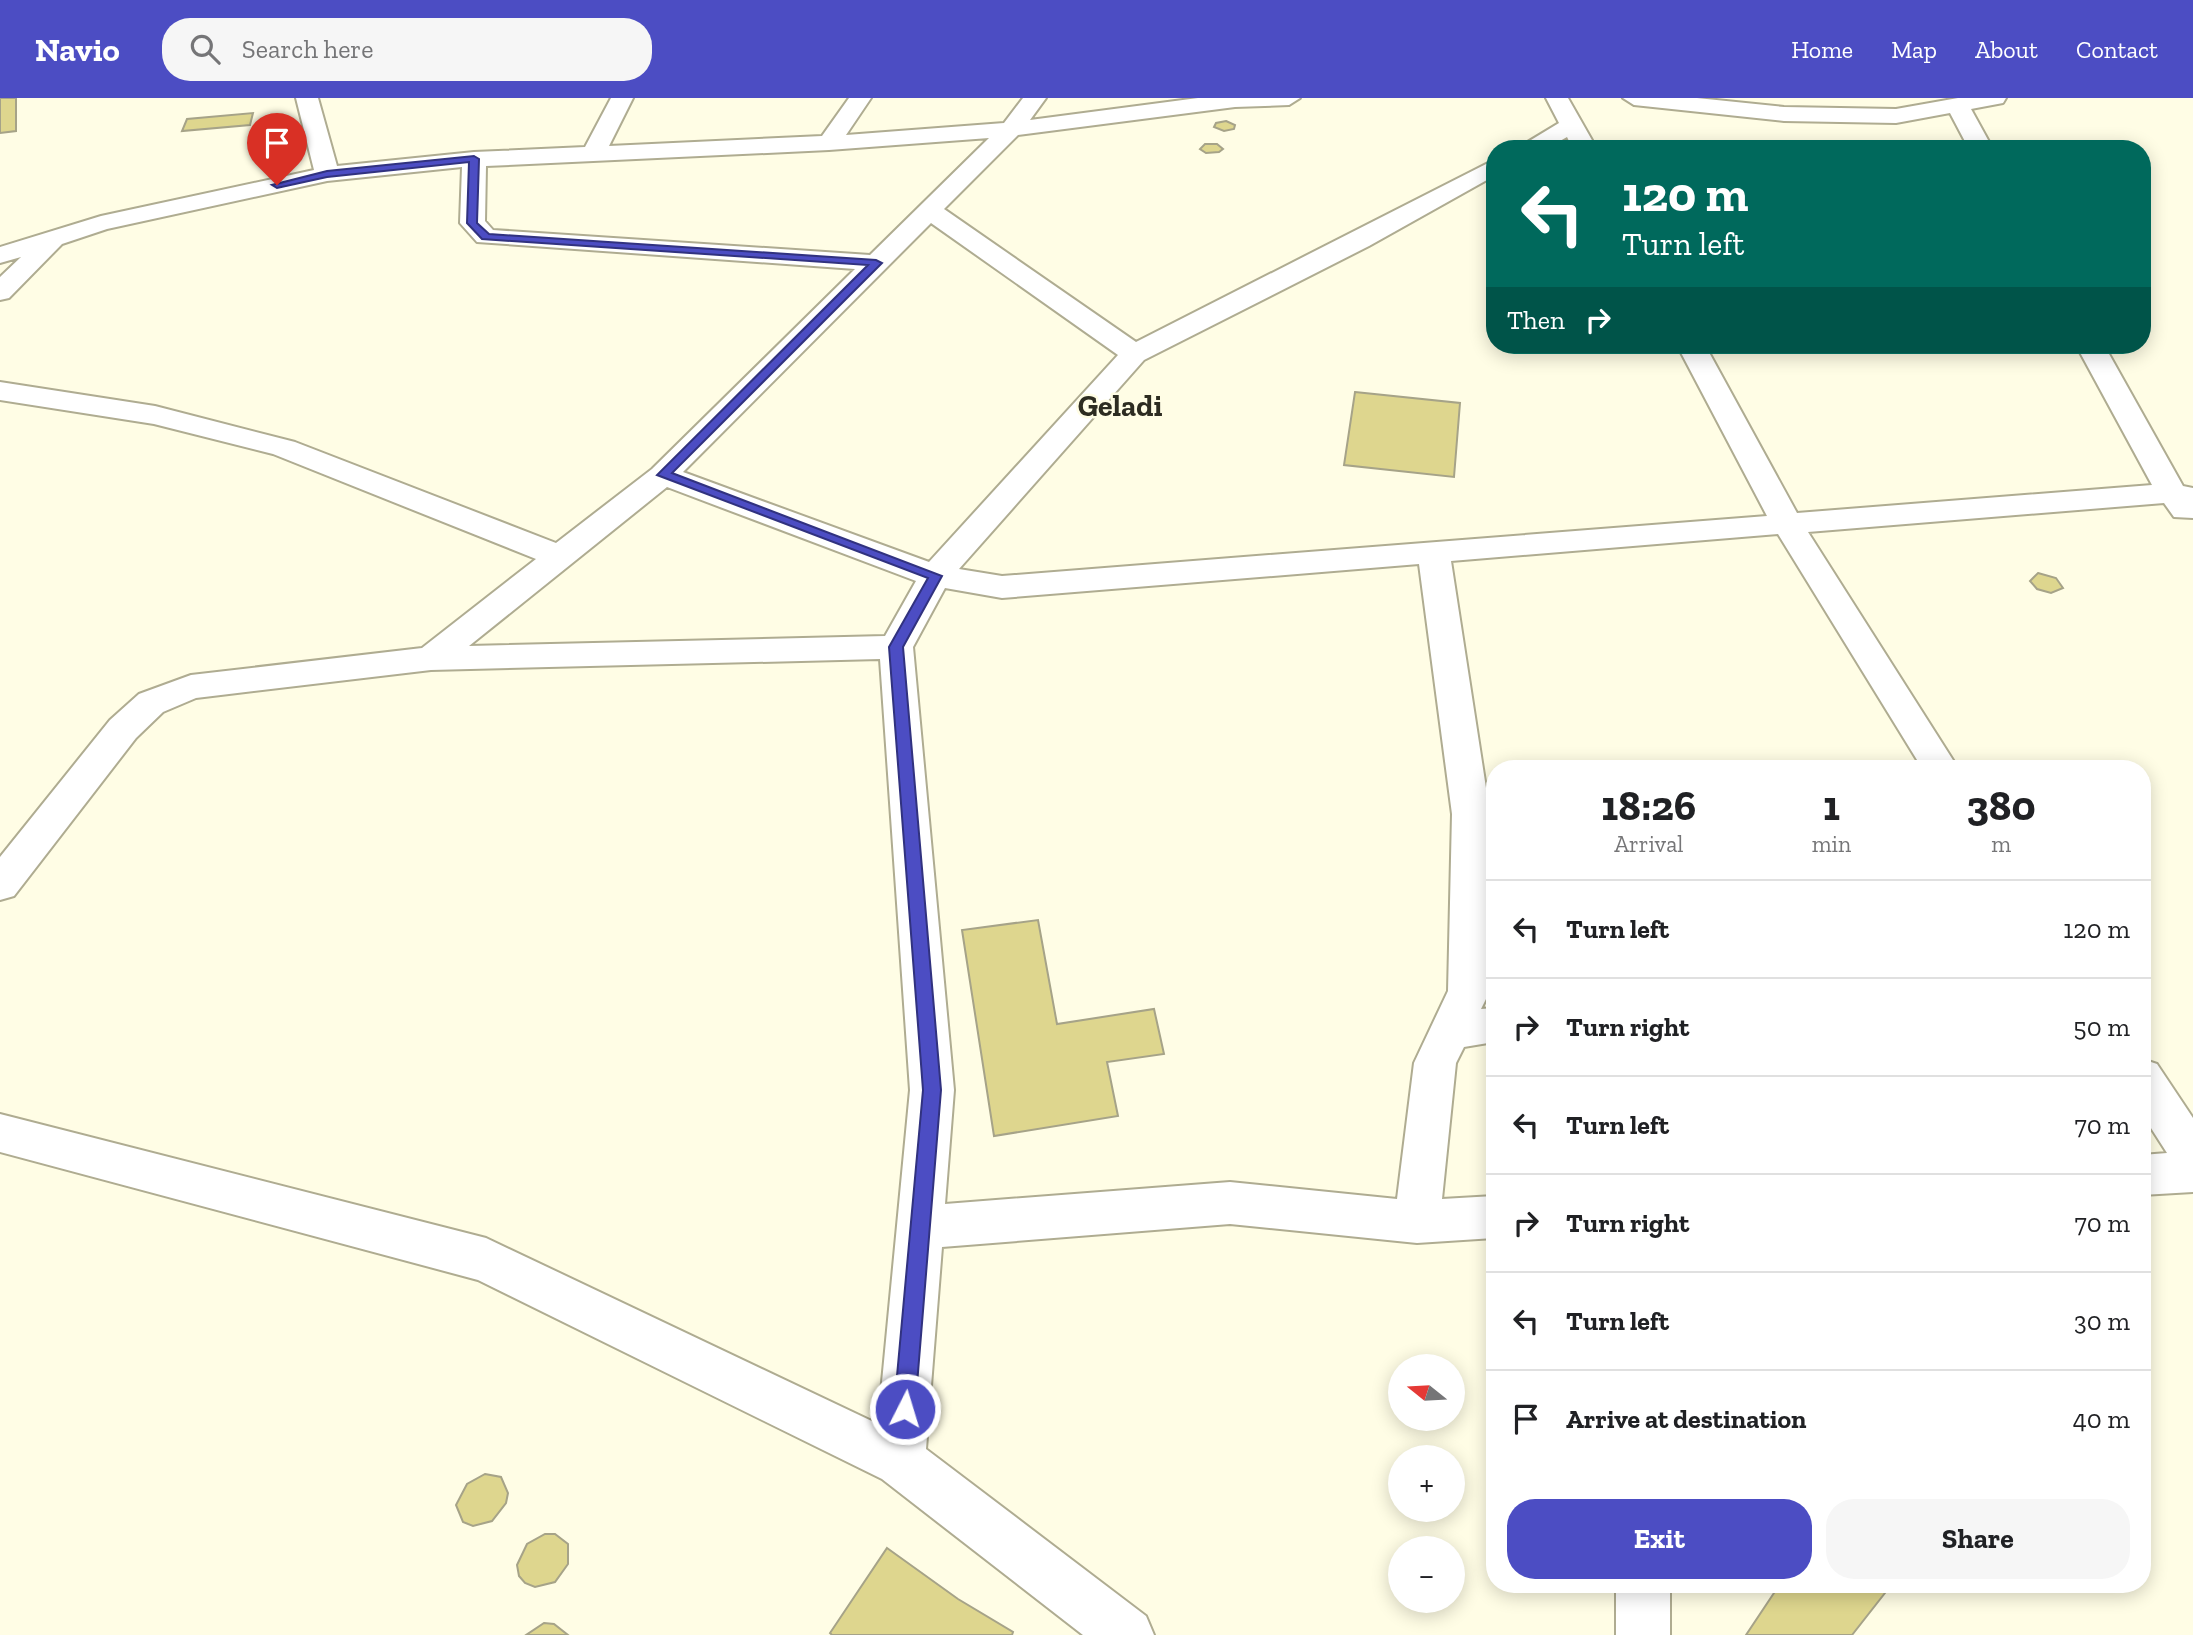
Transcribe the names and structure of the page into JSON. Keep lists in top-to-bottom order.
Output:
{
  "districts": ["Geladi"],
  "north": "left",
  "page": {
    "header": "Navio",
    "search": "Search here",
    "nav": [
      "Home",
      "Map",
      "About",
      "Contact"
    ],
    "turn": ["120 m", "Turn left"],
    "then": "Then",
    "eta": [
      "18:26",
      "Arrival",
      "1",
      "min",
      "380",
      "m"
    ],
    "list": [
      {
        "name": "Turn left",
        "value": "120 m"
      },
      {
        "name": "Turn right",
        "value": "50 m"
      },
      {
        "name": "Turn left",
        "value": "70 m"
      },
      {
        "name": "Turn right",
        "value": "70 m"
      },
      {
        "name": "Turn left",
        "value": "30 m"
      },
      {
        "name": "Arrive at destination",
        "value": "40 m"
      }
    ],
    "map_buttons": ["+", "−"],
    "buttons": ["Exit", "Share"]
  }
}
